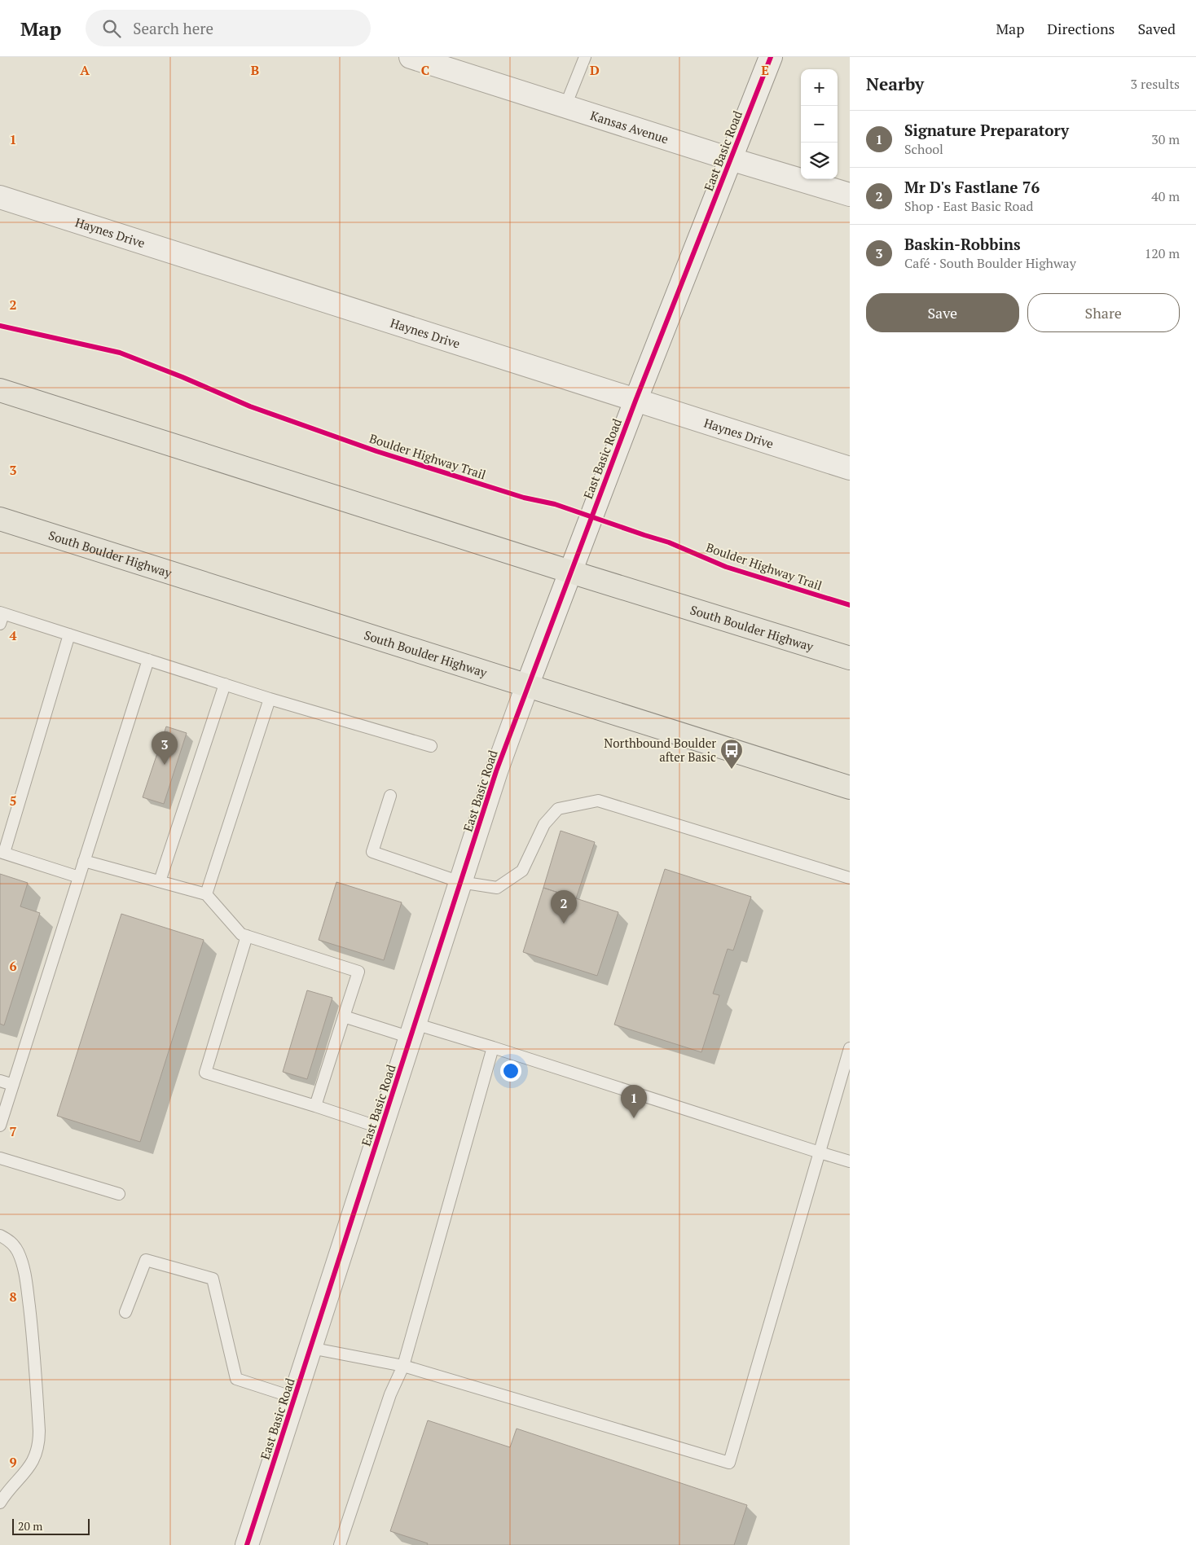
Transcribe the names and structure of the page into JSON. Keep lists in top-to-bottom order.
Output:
{
  "streets": {
    "main road": ["South Boulder Highway"],
    "street": ["Kansas Avenue", "East Basic Road", "Haynes Drive"],
    "cycle path": ["Boulder Highway Trail"]
  },
  "crossings": [
    ["Kansas Avenue", "East Basic Road"],
    ["East Basic Road", "Haynes Drive"],
    ["East Basic Road", "South Boulder Highway"]
  ],
  "places": {
    "bus stop": ["Northbound Boulder after Basic"]
  },
  "scale_bar": "20 m",
  "page": {
    "header": "Map",
    "search": "Search here",
    "nav": ["Map", "Directions", "Saved"],
    "heading": ["Nearby", "3 results"],
    "map_buttons": ["+", "−"],
    "list": [
      {
        "mark": "1",
        "name": "Signature Preparatory",
        "note": "School",
        "value": "30 m"
      },
      {
        "mark": "2",
        "name": "Mr D's Fastlane 76",
        "note": "Shop · East Basic Road",
        "value": "40 m"
      },
      {
        "mark": "3",
        "name": "Baskin-Robbins",
        "note": "Café · South Boulder Highway",
        "value": "120 m"
      }
    ],
    "buttons": ["Save", "Share"],
    "pins": ["3", "2", "1"],
    "scale": "20 m"
  },
  "grid": {
    "columns": [
      "A",
      "B",
      "C",
      "D",
      "E"
    ],
    "rows": [
      "1",
      "2",
      "3",
      "4",
      "5",
      "6",
      "7",
      "8",
      "9"
    ]
  }
}
